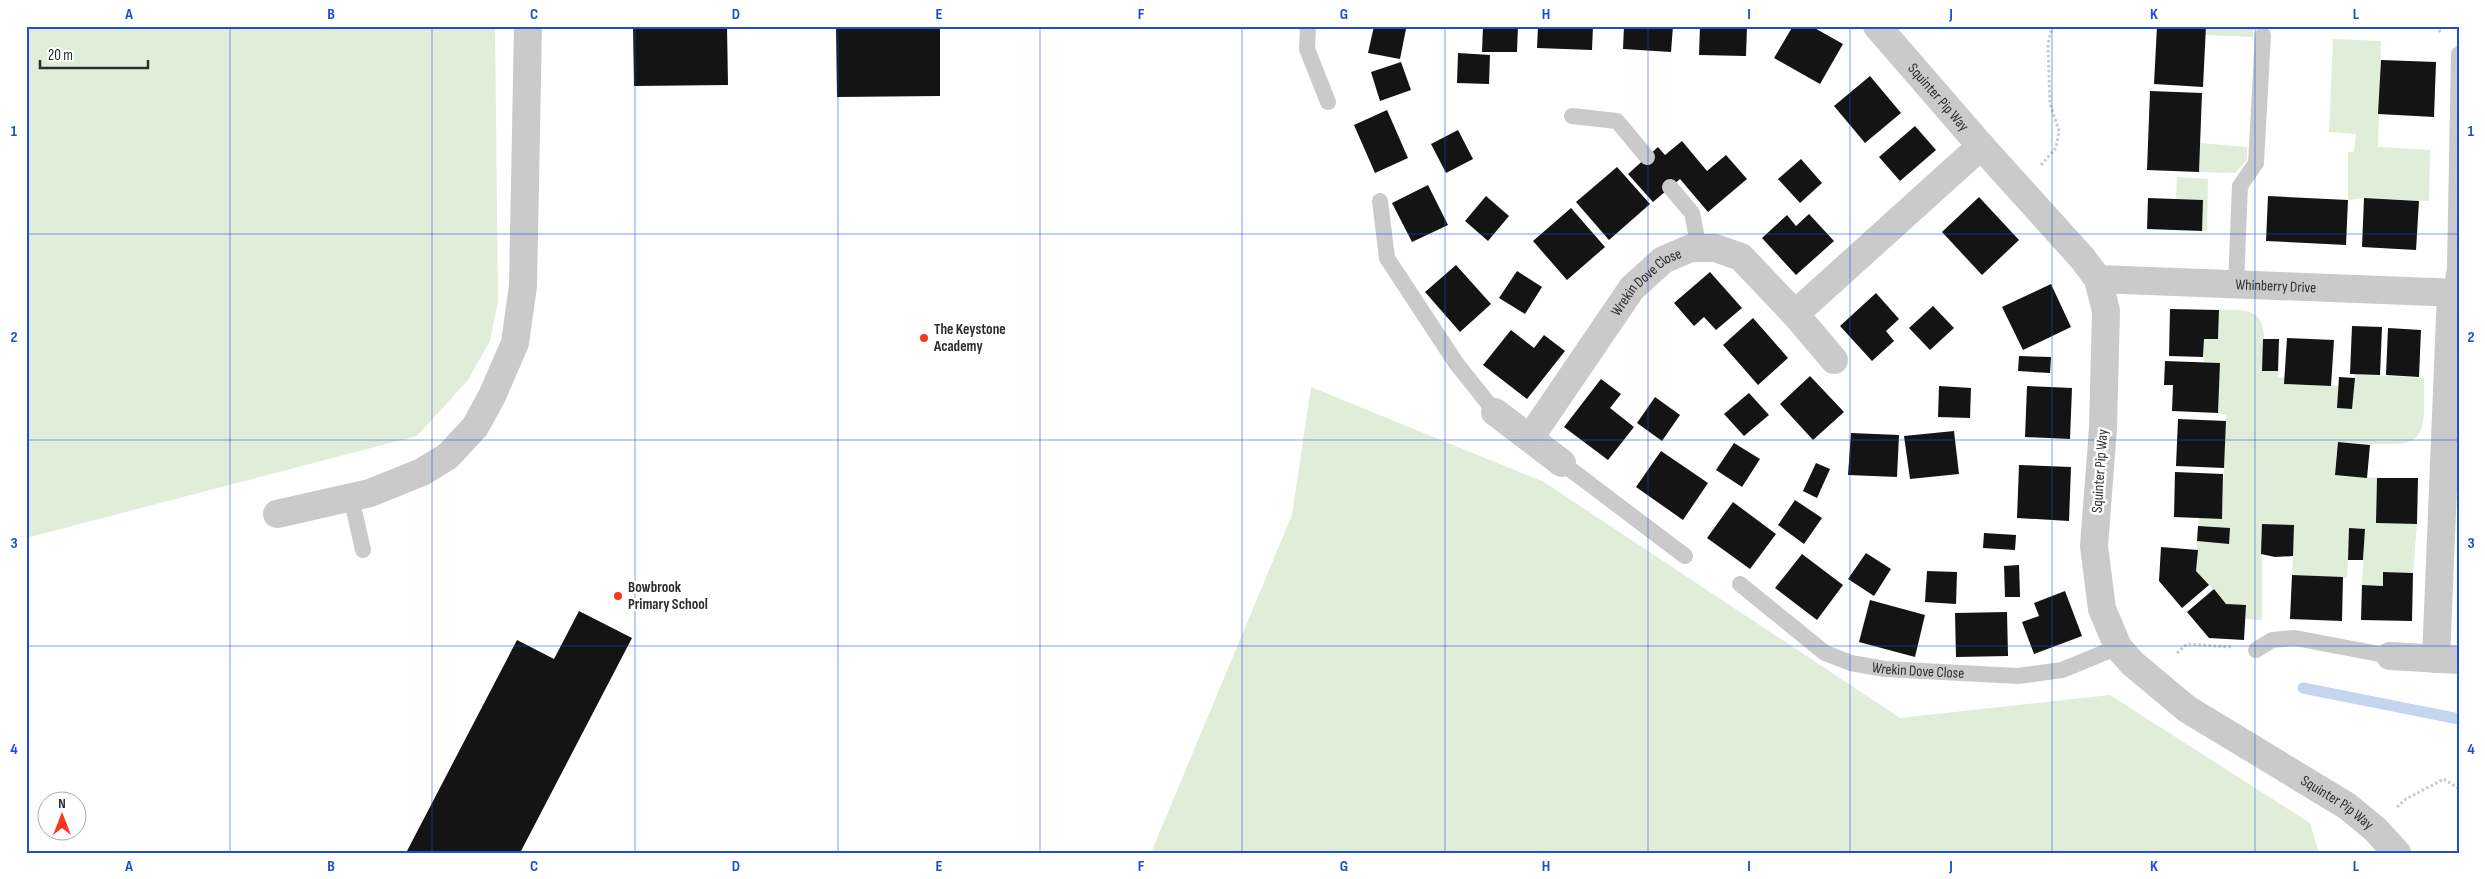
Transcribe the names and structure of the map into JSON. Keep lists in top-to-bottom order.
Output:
{
  "streets": {
    "street": ["Squinter Pip Way", "Wrekin Dove Close", "Whinberry Drive"]
  },
  "crossings": [
    ["Squinter Pip Way", "Wrekin Dove Close"],
    ["Squinter Pip Way", "Whinberry Drive"]
  ],
  "places": ["The Keystone Academy", "Bowbrook Primary School"],
  "scale_bar": "20 m",
  "north": "top",
  "grid": {
    "columns": [
      "A",
      "B",
      "C",
      "D",
      "E",
      "F",
      "G",
      "H",
      "I",
      "J",
      "K",
      "L"
    ],
    "rows": [
      "1",
      "2",
      "3",
      "4"
    ]
  }
}
